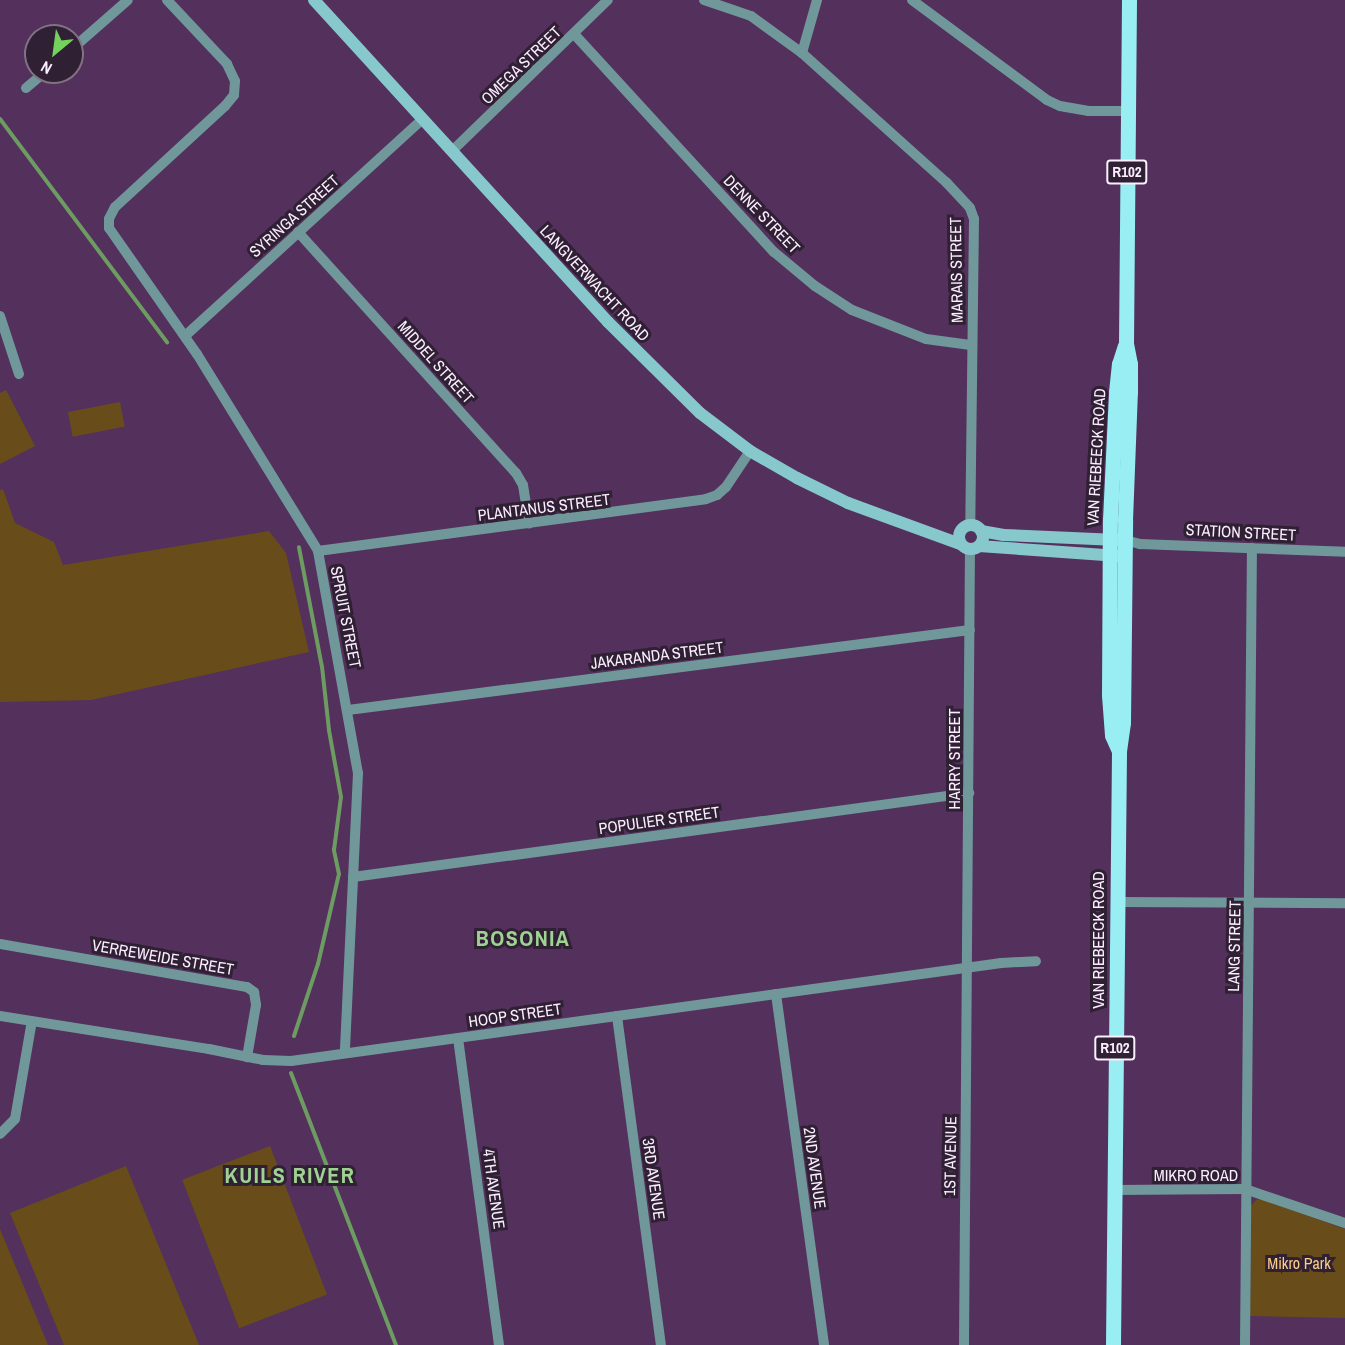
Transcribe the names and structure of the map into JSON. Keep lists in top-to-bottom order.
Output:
{
  "streets": {
    "main road": ["R102", "VAN RIEBEECK ROAD"],
    "street": [
      "OMEGA STREET",
      "DENNE STREET",
      "SYRINGA STREET",
      "MARAIS STREET",
      "LANGVERWACHT ROAD",
      "MIDDEL STREET",
      "PLANTANUS STREET",
      "STATION STREET",
      "SPRUIT STREET",
      "JAKARANDA STREET",
      "HARRY STREET",
      "POPULIER STREET",
      "LANG STREET",
      "VERREWEIDE STREET",
      "HOOP STREET",
      "1ST AVENUE",
      "2ND AVENUE",
      "MIKRO ROAD",
      "3RD AVENUE",
      "4TH AVENUE"
    ]
  },
  "crossings": [
    ["OMEGA STREET", "DENNE STREET"],
    ["OMEGA STREET", "LANGVERWACHT ROAD"],
    ["DENNE STREET", "MARAIS STREET"],
    ["SYRINGA STREET", "LANGVERWACHT ROAD"],
    ["SYRINGA STREET", "MIDDEL STREET"],
    ["SYRINGA STREET", "SPRUIT STREET"],
    ["MARAIS STREET", "LANGVERWACHT ROAD"],
    ["LANGVERWACHT ROAD", "VAN RIEBEECK ROAD"],
    ["LANGVERWACHT ROAD", "PLANTANUS STREET"],
    ["LANGVERWACHT ROAD", "STATION STREET"],
    ["LANGVERWACHT ROAD", "HARRY STREET"],
    ["MIDDEL STREET", "PLANTANUS STREET"],
    ["VAN RIEBEECK ROAD", "STATION STREET"],
    ["VAN RIEBEECK ROAD", "MIKRO ROAD"],
    ["PLANTANUS STREET", "SPRUIT STREET"],
    ["STATION STREET", "LANG STREET"],
    ["SPRUIT STREET", "JAKARANDA STREET"],
    ["SPRUIT STREET", "POPULIER STREET"],
    ["SPRUIT STREET", "HOOP STREET"],
    ["JAKARANDA STREET", "HARRY STREET"],
    ["HARRY STREET", "POPULIER STREET"],
    ["HARRY STREET", "HOOP STREET"],
    ["HARRY STREET", "1ST AVENUE"],
    ["LANG STREET", "MIKRO ROAD"],
    ["VERREWEIDE STREET", "HOOP STREET"],
    ["HOOP STREET", "1ST AVENUE"],
    ["HOOP STREET", "2ND AVENUE"],
    ["HOOP STREET", "3RD AVENUE"],
    ["HOOP STREET", "4TH AVENUE"]
  ],
  "districts": ["BOSONIA", "KUILS RIVER"],
  "parks": ["Mikro Park"],
  "north": "bottom left"
}
